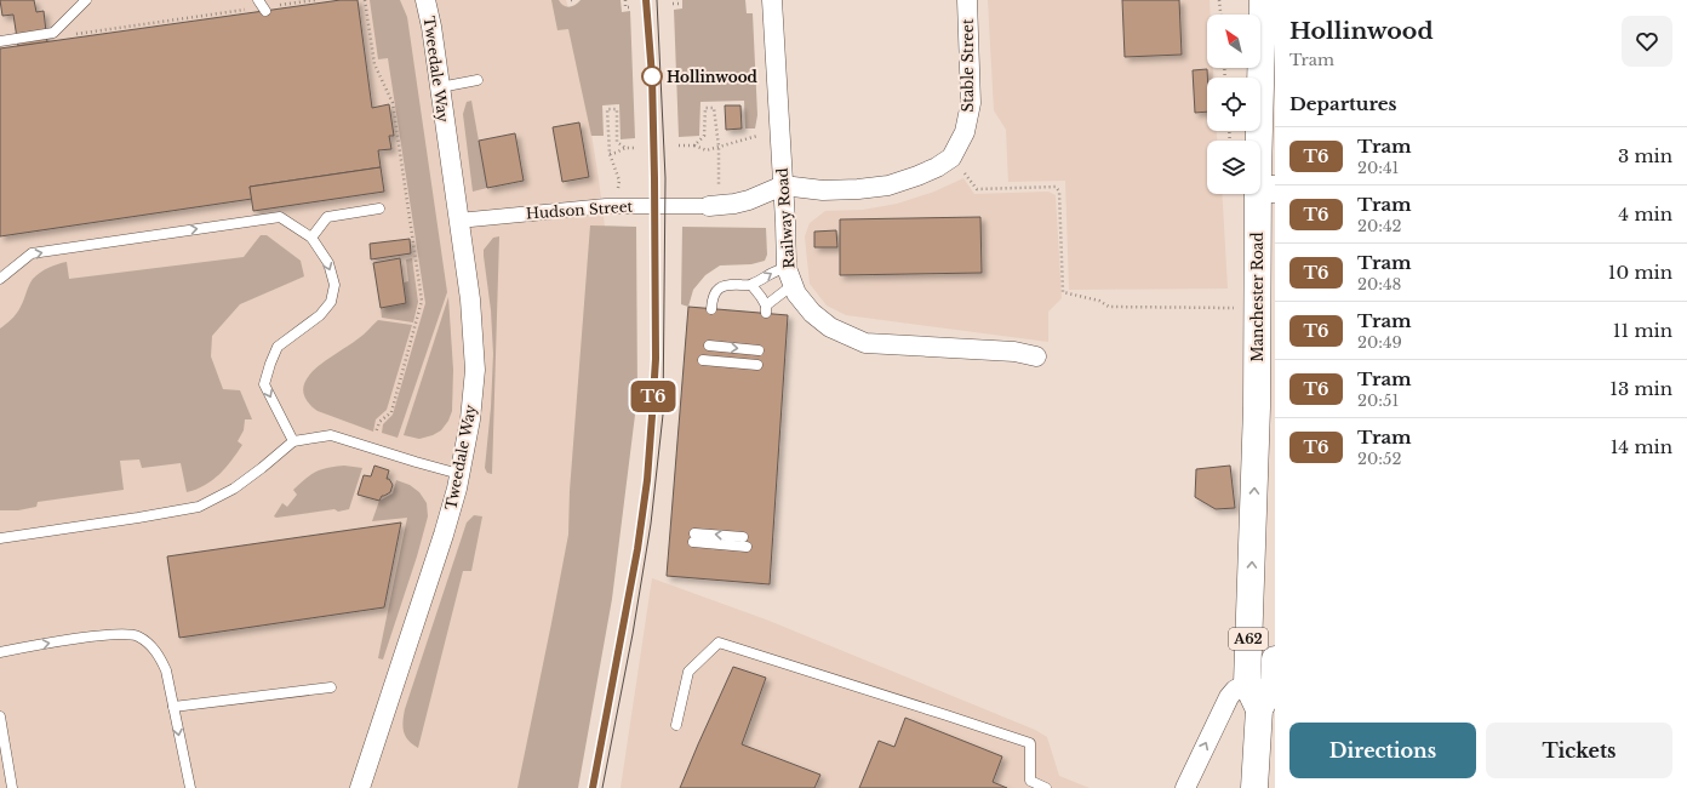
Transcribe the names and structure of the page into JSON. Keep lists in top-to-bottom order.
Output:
{
  "streets": {
    "highway": ["Manchester Road", "A62"],
    "street": [
      "Stable Street",
      "Tweedale Way",
      "Hudson Street",
      "Railway Road"
    ]
  },
  "crossings": [
    ["Stable Street", "Hudson Street"],
    ["Stable Street", "Railway Road"],
    ["Tweedale Way", "Hudson Street"],
    ["Hudson Street", "Railway Road"],
    ["Manchester Road", "A62"]
  ],
  "one_way": ["Manchester Road"],
  "places": ["Hollinwood"],
  "lines": ["tram line T6"],
  "north": "top left",
  "page": {
    "on_map": "T6",
    "heading": [
      ["Hollinwood", "Tram"],
      "Departures"
    ],
    "list": [
      {
        "mark": "T6",
        "name": "Tram",
        "note": "20:41",
        "value": "3 min"
      },
      {
        "mark": "T6",
        "name": "Tram",
        "note": "20:42",
        "value": "4 min"
      },
      {
        "mark": "T6",
        "name": "Tram",
        "note": "20:48",
        "value": "10 min"
      },
      {
        "mark": "T6",
        "name": "Tram",
        "note": "20:49",
        "value": "11 min"
      },
      {
        "mark": "T6",
        "name": "Tram",
        "note": "20:51",
        "value": "13 min"
      },
      {
        "mark": "T6",
        "name": "Tram",
        "note": "20:52",
        "value": "14 min"
      }
    ],
    "buttons": ["Directions", "Tickets"]
  }
}
